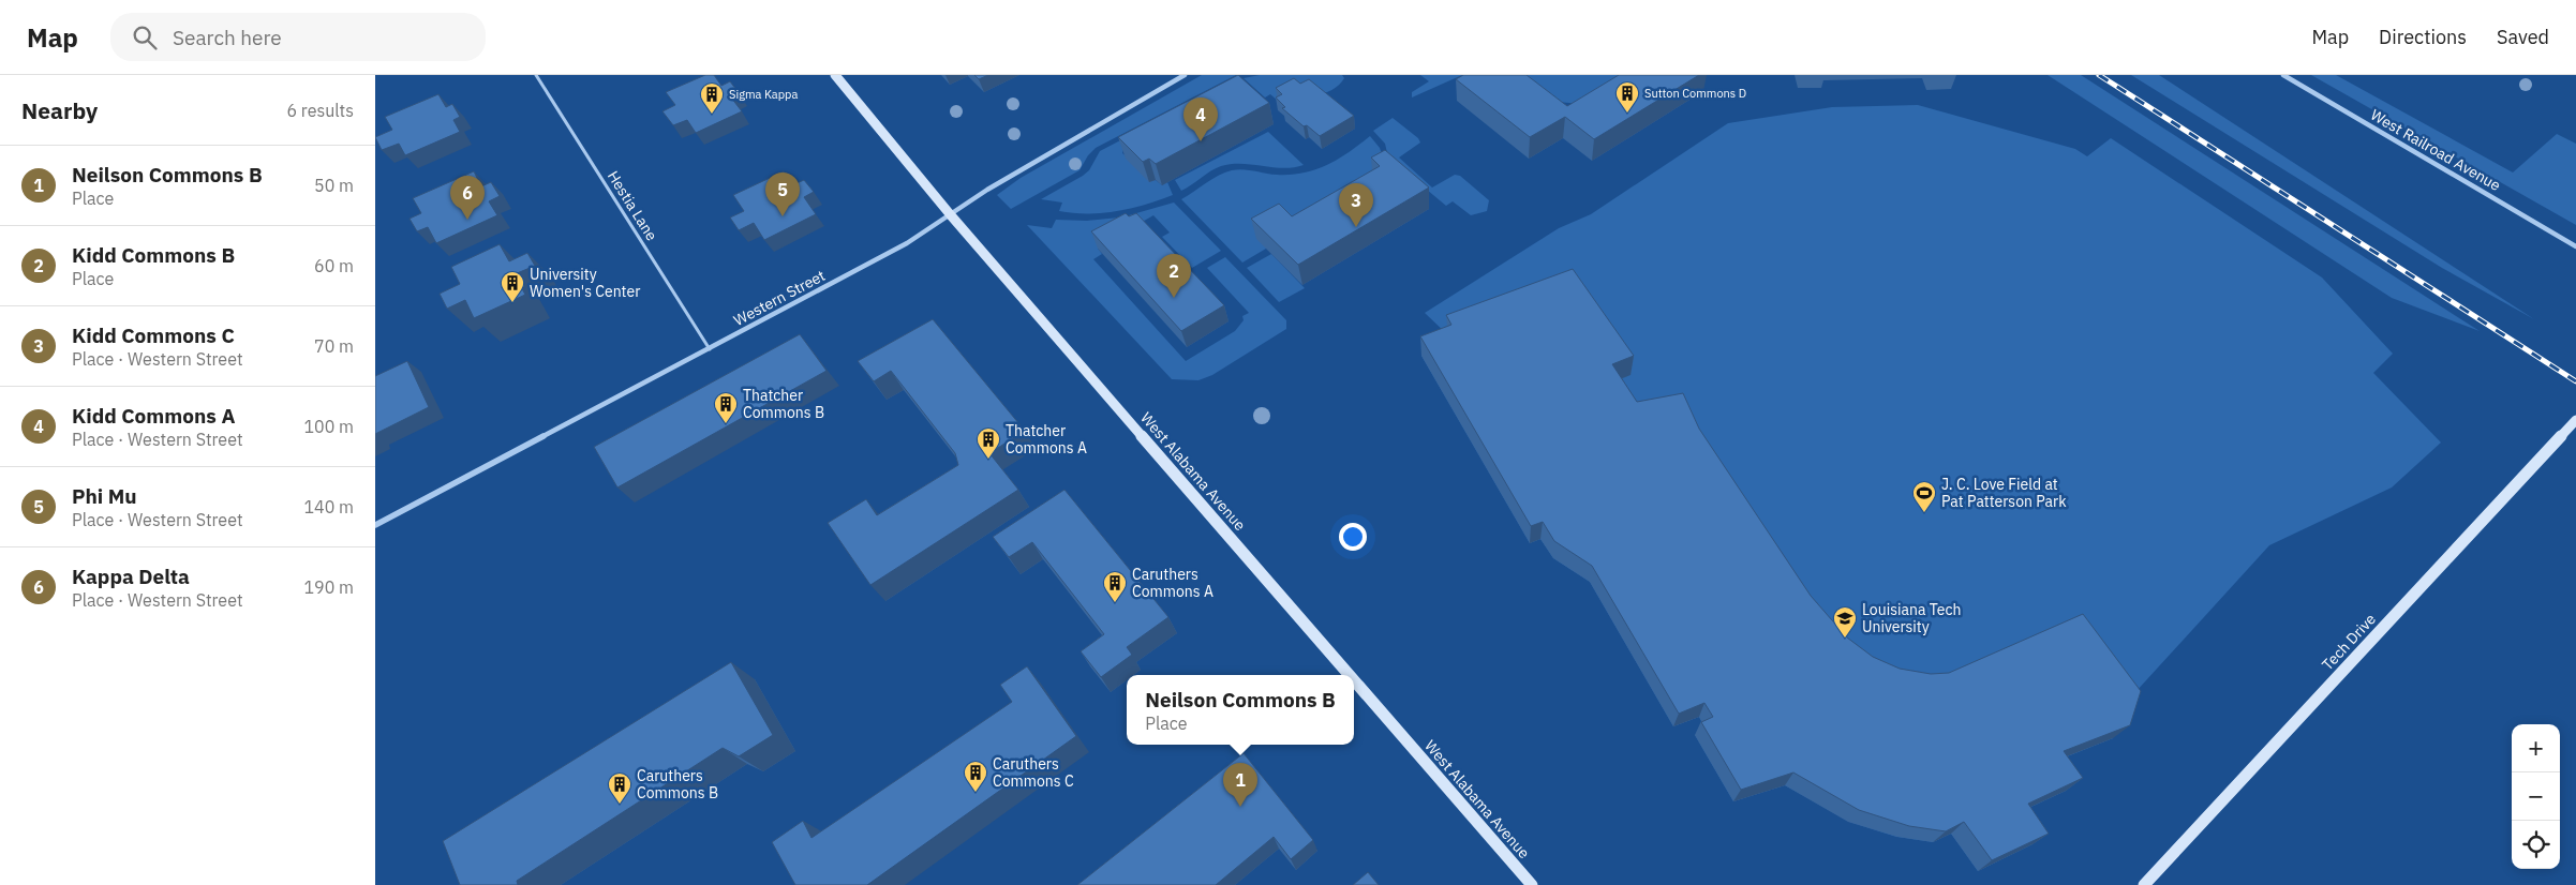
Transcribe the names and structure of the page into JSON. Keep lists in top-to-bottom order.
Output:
{
  "streets": {
    "main road": ["West Alabama Avenue", "Tech Drive"],
    "street": ["West Railroad Avenue", "Western Street"],
    "lane": ["Hestia Lane"]
  },
  "crossings": [
    ["Hestia Lane", "Western Street"],
    ["Western Street", "West Alabama Avenue"]
  ],
  "places": {
    "building": [
      "Sutton Commons D",
      "Sigma Kappa",
      "University Women's Center",
      "Thatcher Commons B",
      "Thatcher Commons A",
      "Caruthers Commons A",
      "Caruthers Commons C",
      "Caruthers Commons B"
    ],
    "sports": ["J. C. Love Field at Pat Patterson Park"],
    "school or university": ["Louisiana Tech University"]
  },
  "page": {
    "header": "Map",
    "search": "Search here",
    "nav": ["Map", "Directions", "Saved"],
    "heading": ["Nearby", "6 results"],
    "pins": [
      "4",
      "5",
      "6",
      "3",
      "2",
      "1"
    ],
    "list": [
      {
        "mark": "1",
        "name": "Neilson Commons B",
        "note": "Place",
        "value": "50 m"
      },
      {
        "mark": "2",
        "name": "Kidd Commons B",
        "note": "Place",
        "value": "60 m"
      },
      {
        "mark": "3",
        "name": "Kidd Commons C",
        "note": "Place · Western Street",
        "value": "70 m"
      },
      {
        "mark": "4",
        "name": "Kidd Commons A",
        "note": "Place · Western Street",
        "value": "100 m"
      },
      {
        "mark": "5",
        "name": "Phi Mu",
        "note": "Place · Western Street",
        "value": "140 m"
      },
      {
        "mark": "6",
        "name": "Kappa Delta",
        "note": "Place · Western Street",
        "value": "190 m"
      }
    ],
    "popup": ["Neilson Commons B", "Place"],
    "map_buttons": ["+", "−"]
  }
}
